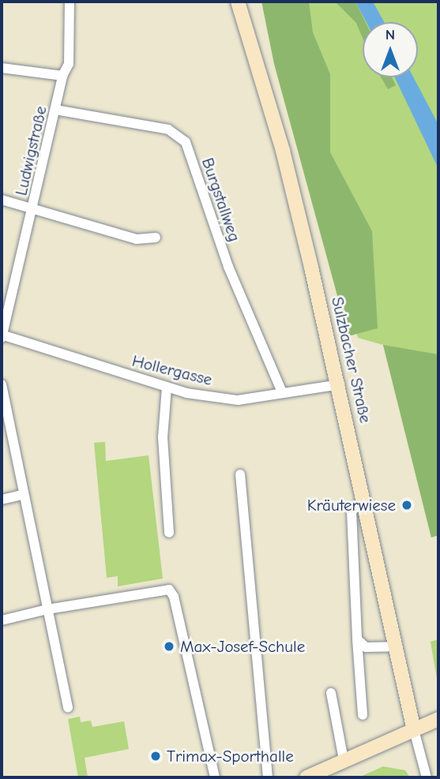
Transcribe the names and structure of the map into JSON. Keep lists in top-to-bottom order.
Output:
{
  "streets": {
    "main road": ["Sulzbacher Straße"],
    "street": ["Ludwigstraße", "Burgstallweg", "Hollergasse"]
  },
  "crossings": [
    ["Ludwigstraße", "Burgstallweg"],
    ["Ludwigstraße", "Hollergasse"],
    ["Burgstallweg", "Hollergasse"],
    ["Sulzbacher Straße", "Hollergasse"]
  ],
  "places": ["Kräuterwiese", "Max-Josef-Schule", "Trimax-Sporthalle"],
  "north": "top"
}
